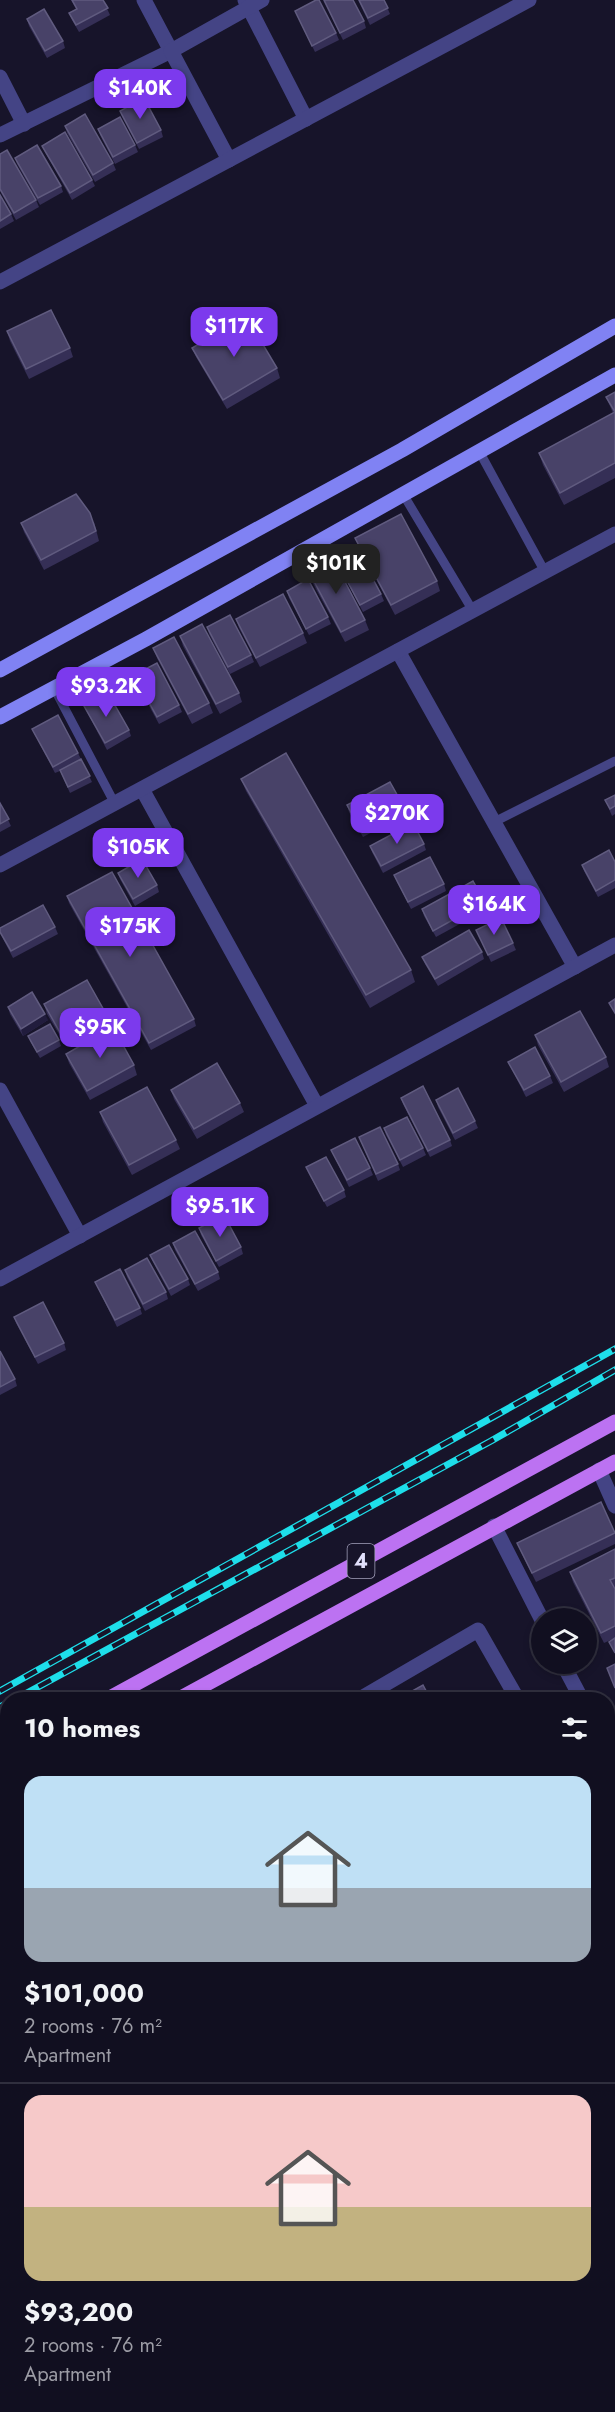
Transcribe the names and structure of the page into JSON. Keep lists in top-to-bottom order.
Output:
{
  "streets": {
    "main road": ["4"]
  },
  "page": {
    "price": [
      "$140K",
      "$117K",
      "$101K",
      "$93.2K",
      "$270K",
      "$105K",
      "$164K",
      "$175K",
      "$95K",
      "$95.1K"
    ],
    "heading": "10 homes",
    "list": [
      {
        "name": "$101,000",
        "note": "2 rooms · 76 m² · Apartment"
      },
      {
        "name": "$93,200",
        "note": "2 rooms · 76 m² · Apartment"
      }
    ]
  }
}
